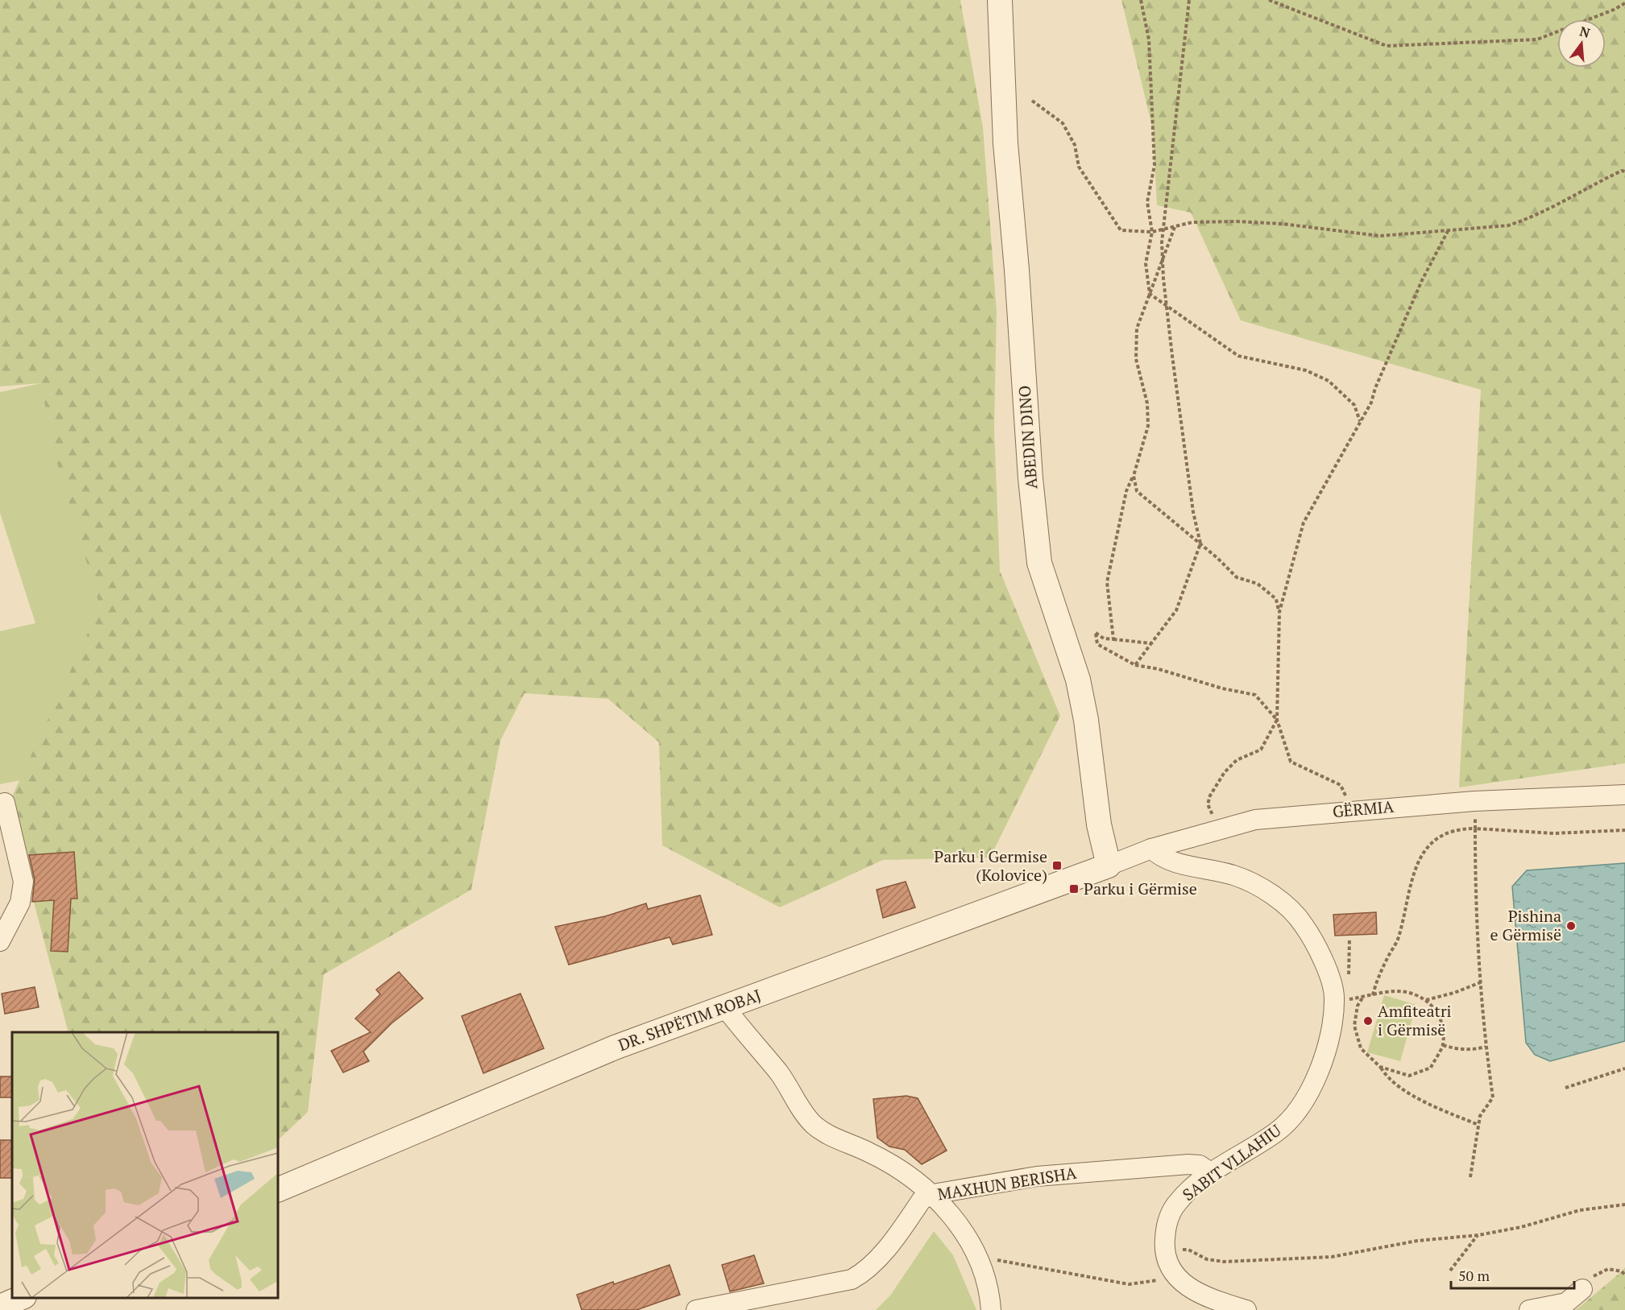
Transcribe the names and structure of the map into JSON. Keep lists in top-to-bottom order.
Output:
{
  "streets": {
    "street": [
      "ABEDIN DINO",
      "GËRMIA",
      "DR. SHPËTIM ROBAJ",
      "SABIT VLLAHIU",
      "MAXHUN BERISHA"
    ]
  },
  "crossings": [
    ["ABEDIN DINO", "GËRMIA"],
    ["ABEDIN DINO", "DR. SHPËTIM ROBAJ"],
    ["GËRMIA", "DR. SHPËTIM ROBAJ"],
    ["GËRMIA", "SABIT VLLAHIU"],
    ["SABIT VLLAHIU", "MAXHUN BERISHA"]
  ],
  "places": {
    "transit": ["Parku i Germise (Kolovice)", "Parku i Gërmise"],
    "other": ["Pishina e Gërmisë", "Amfiteatri i Gërmisë"]
  },
  "scale_bar": "50 m",
  "north": "top"
}
